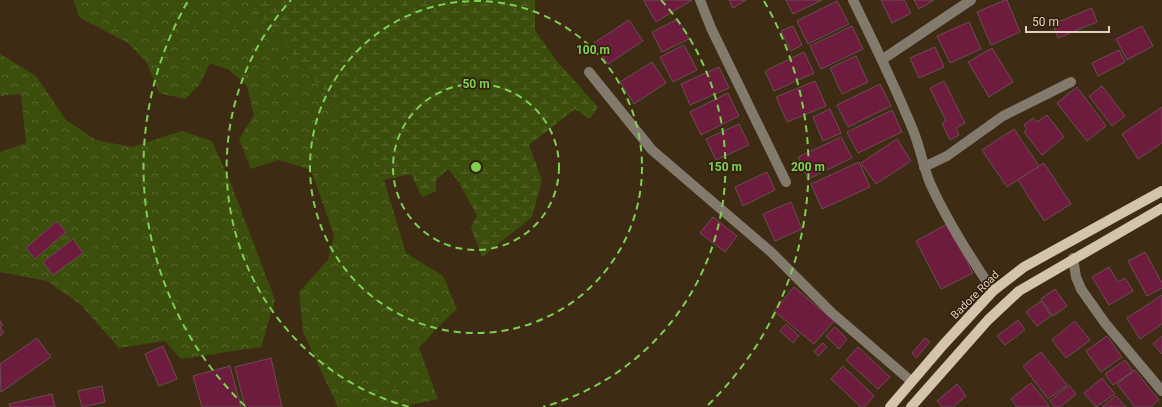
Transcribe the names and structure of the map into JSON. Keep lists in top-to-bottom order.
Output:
{
  "streets": {
    "main road": ["Badore Road"]
  },
  "scale_bar": "50 m",
  "rings": [
    "100 m",
    "50 m",
    "150 m",
    "200 m"
  ]
}
